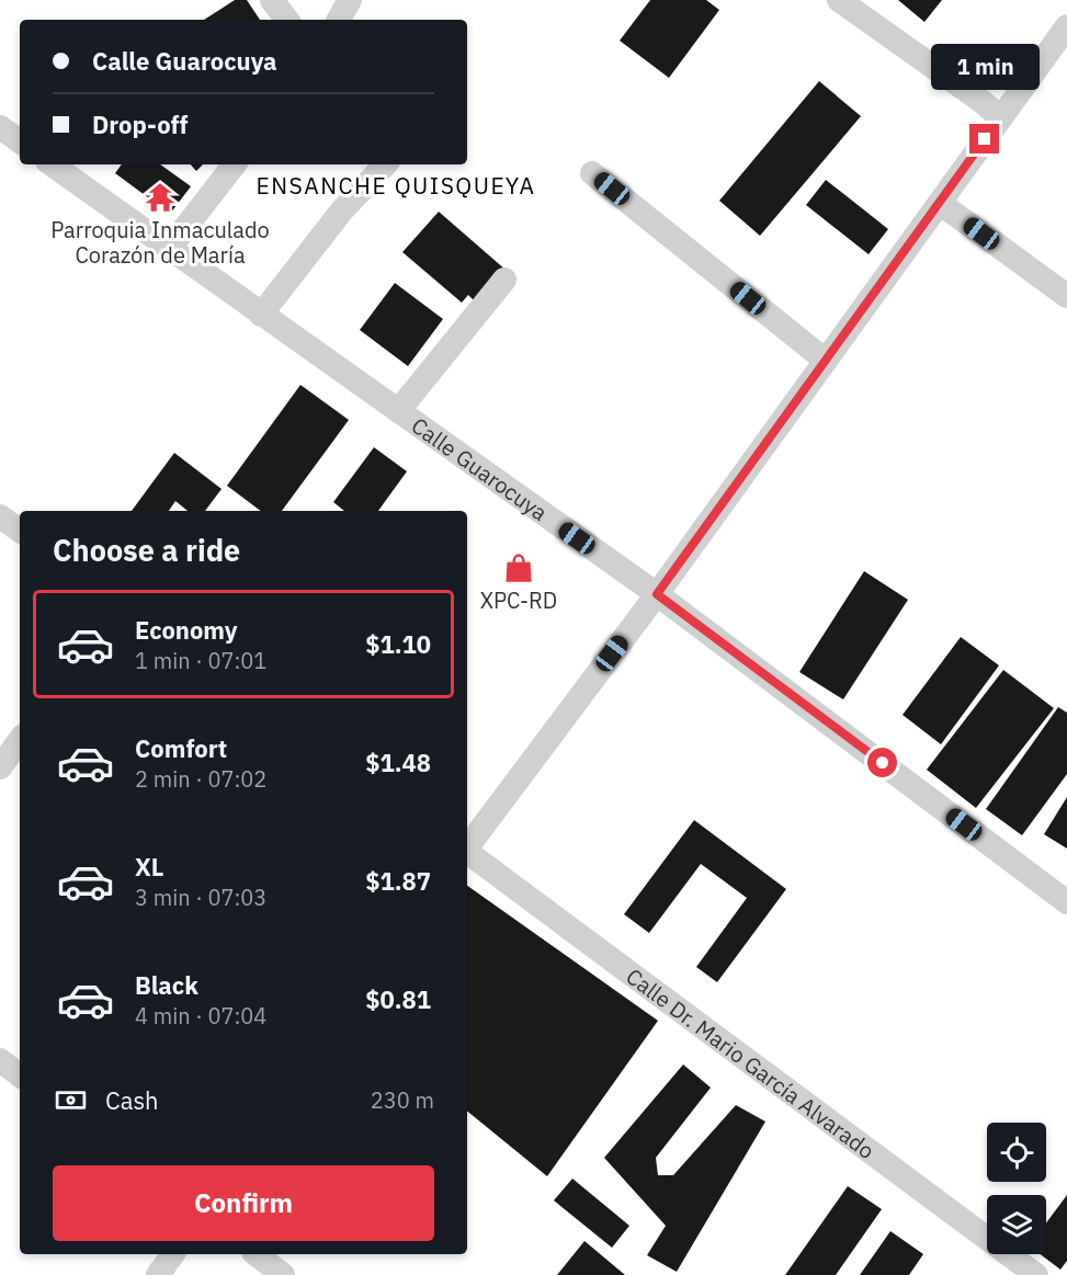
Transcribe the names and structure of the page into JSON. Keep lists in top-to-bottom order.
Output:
{
  "streets": {
    "street": ["Calle Guarocuya", "Calle Dr. Mario García Alvarado"]
  },
  "districts": ["ENSANCHE QUISQUEYA"],
  "places": {
    "temple": ["Parroquia Inmaculado Corazón de María"],
    "shop": ["XPC-RD"]
  },
  "page": {
    "banner": ["Calle Guarocuya", "Drop-off"],
    "bubble": "1 min",
    "heading": "Choose a ride",
    "list": [
      {
        "name": "Economy",
        "note": "1 min · 07:01",
        "value": "$1.10"
      },
      {
        "name": "Comfort",
        "note": "2 min · 07:02",
        "value": "$1.48"
      },
      {
        "name": "XL",
        "note": "3 min · 07:03",
        "value": "$1.87"
      },
      {
        "name": "Black",
        "note": "4 min · 07:04",
        "value": "$0.81"
      }
    ],
    "pay": ["Cash", "230 m"],
    "buttons": "Confirm"
  }
}
